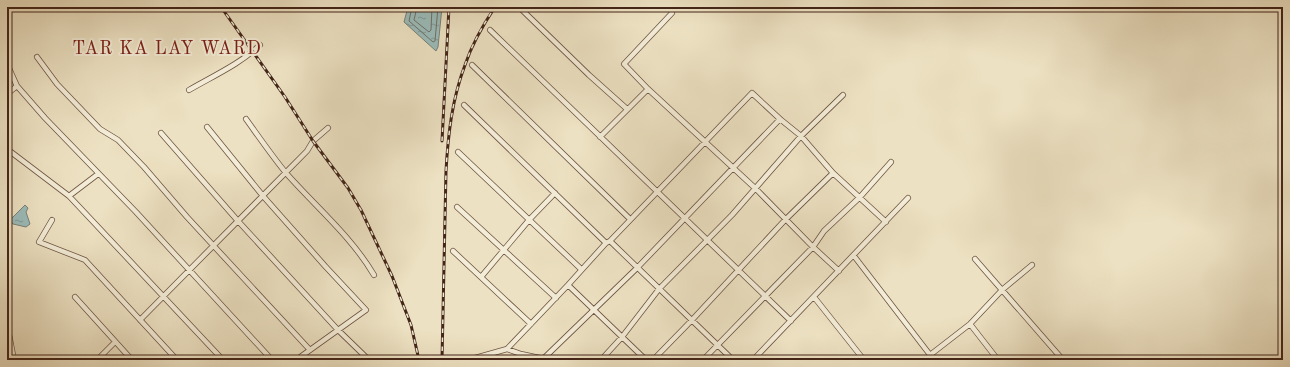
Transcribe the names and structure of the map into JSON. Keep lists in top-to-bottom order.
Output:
{
  "districts": ["TAR KA LAY WARD"]
}
